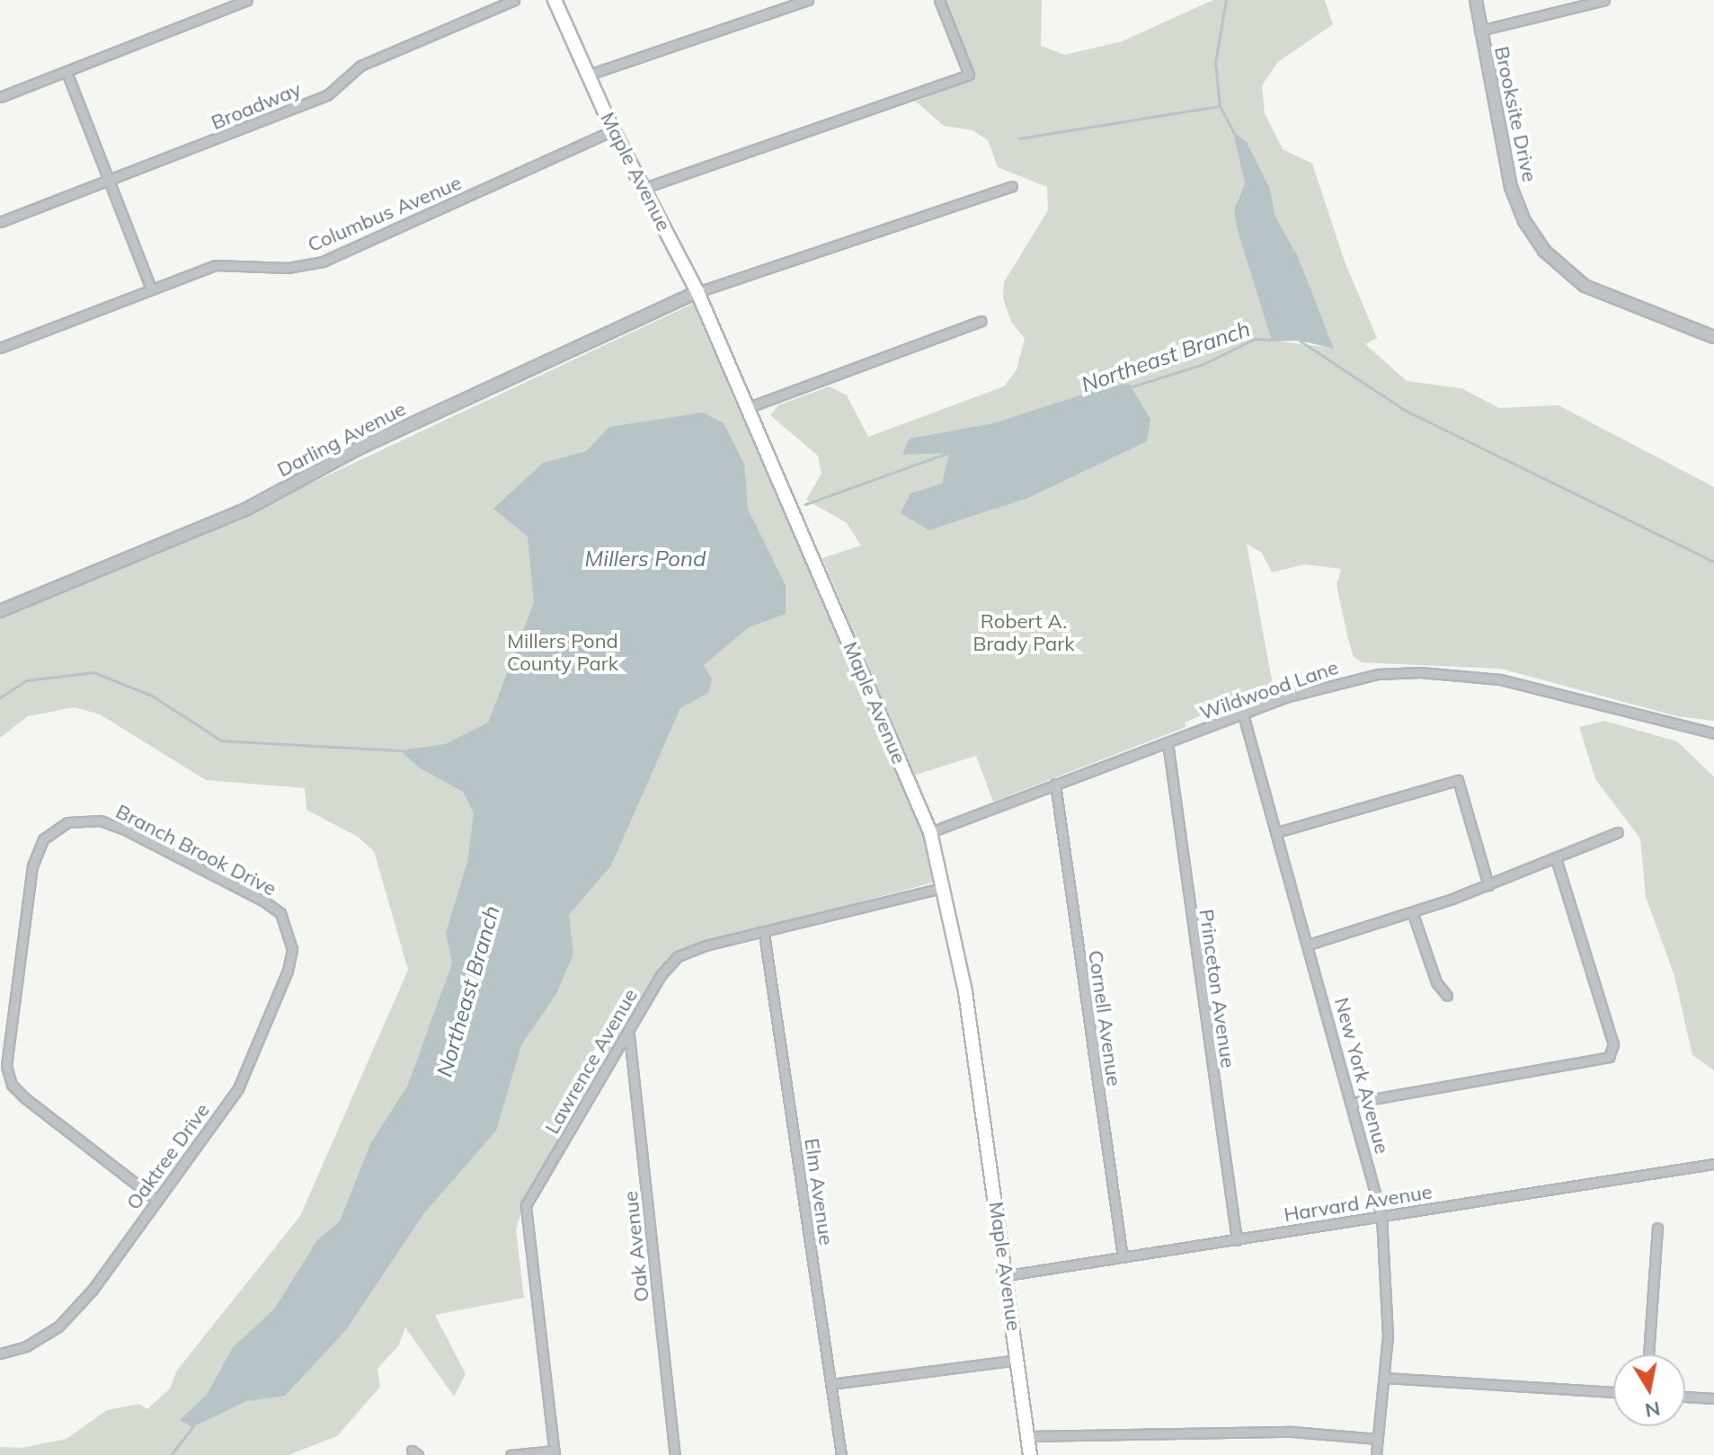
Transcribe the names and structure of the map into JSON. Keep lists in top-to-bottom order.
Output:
{
  "streets": {
    "main road": ["Maple Avenue"],
    "street": [
      "Broadway",
      "Brooksite Drive",
      "Columbus Avenue",
      "Darling Avenue",
      "Wildwood Lane",
      "Branch Brook Drive",
      "Princeton Avenue",
      "Cornell Avenue",
      "Lawrence Avenue",
      "New York Avenue",
      "Oaktree Drive",
      "Elm Avenue",
      "Harvard Avenue",
      "Oak Avenue"
    ]
  },
  "crossings": [
    ["Maple Avenue", "Columbus Avenue"],
    ["Maple Avenue", "Darling Avenue"],
    ["Maple Avenue", "Wildwood Lane"],
    ["Maple Avenue", "Lawrence Avenue"],
    ["Maple Avenue", "Harvard Avenue"],
    ["Wildwood Lane", "Princeton Avenue"],
    ["Wildwood Lane", "Cornell Avenue"],
    ["Wildwood Lane", "New York Avenue"],
    ["Branch Brook Drive", "Oaktree Drive"],
    ["Princeton Avenue", "Harvard Avenue"],
    ["Cornell Avenue", "Harvard Avenue"],
    ["Lawrence Avenue", "Elm Avenue"],
    ["Lawrence Avenue", "Oak Avenue"],
    ["New York Avenue", "Harvard Avenue"]
  ],
  "water": ["Northeast Branch", "Millers Pond"],
  "parks": ["Robert A. Brady Park", "Millers Pond County Park"],
  "north": "bottom"
}
